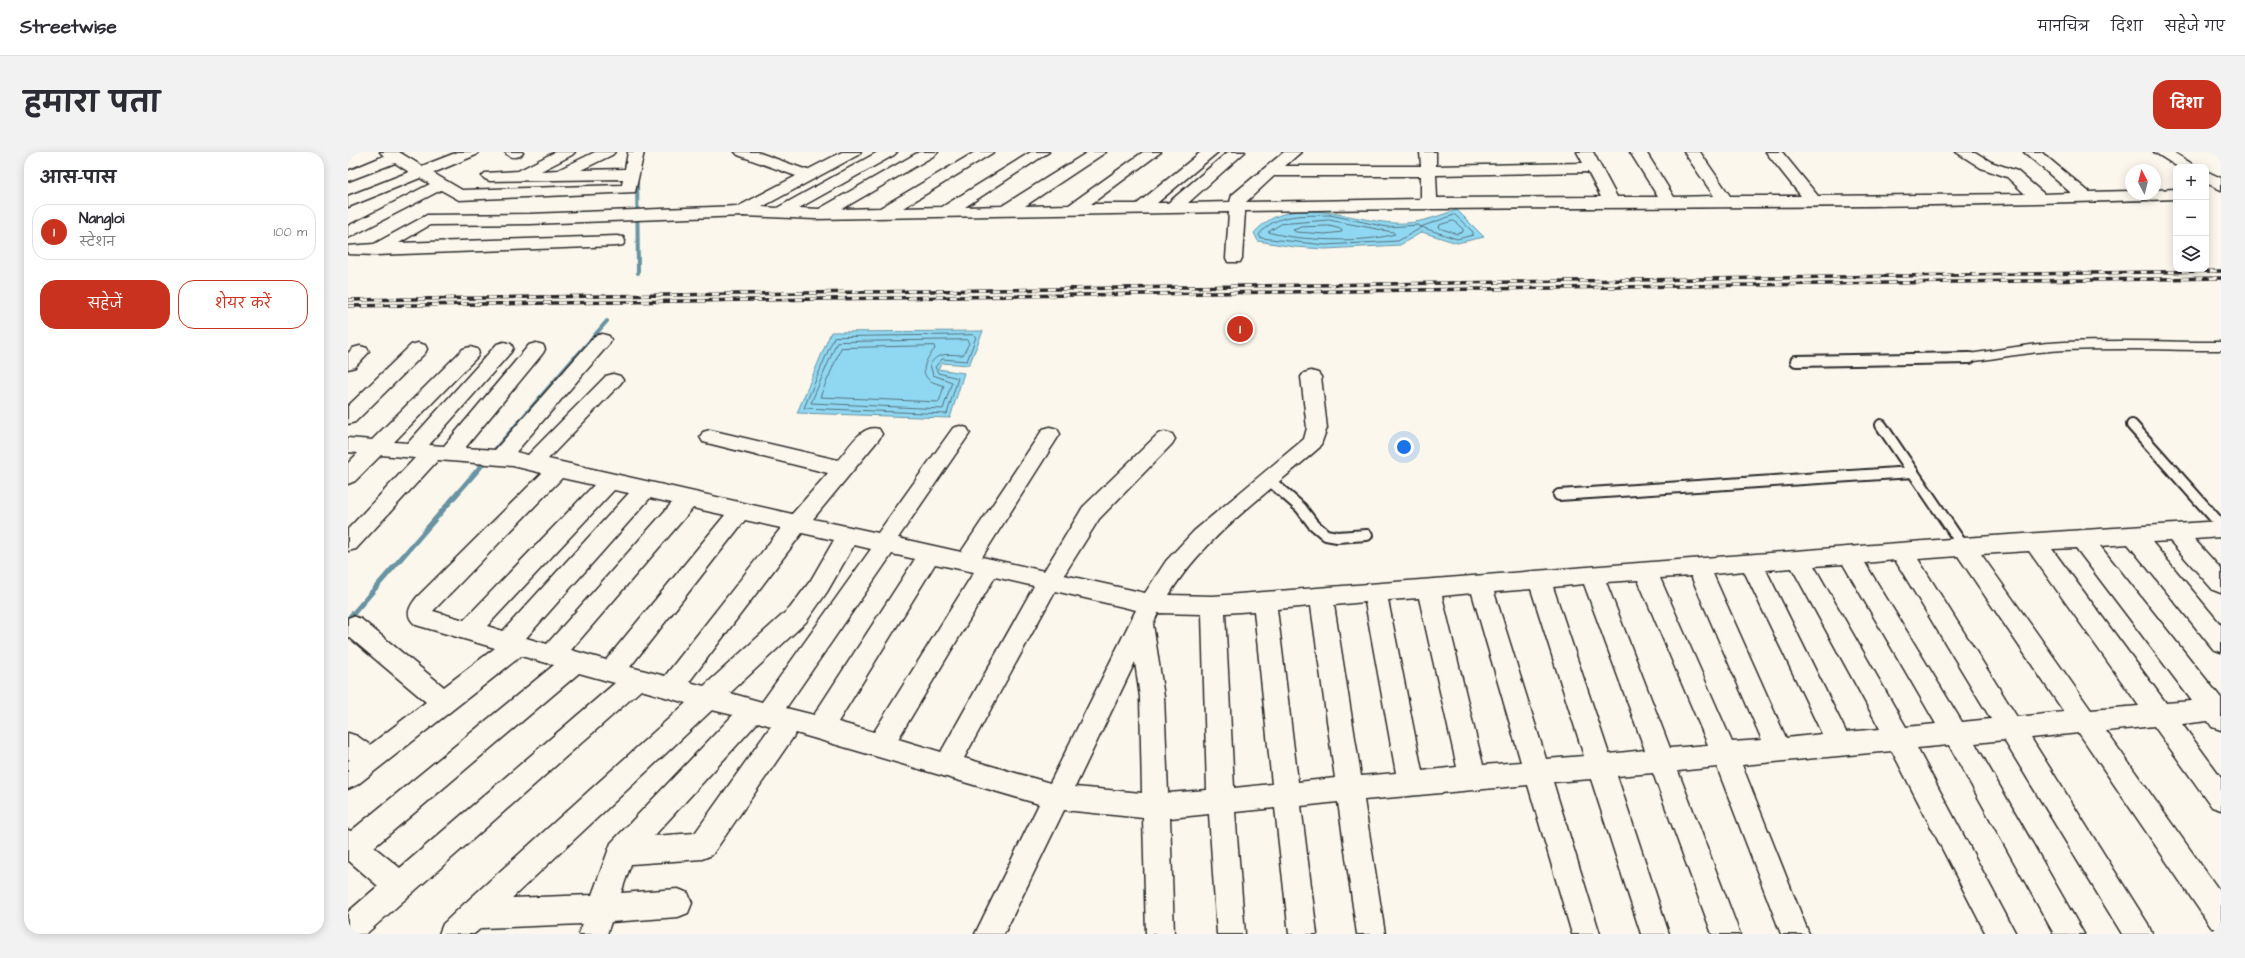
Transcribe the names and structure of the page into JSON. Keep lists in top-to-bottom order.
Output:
{
  "north": "top",
  "page": {
    "header": "Streetwise",
    "nav": ["मानचित्र", "दिशा", "सहेजे गए"],
    "title": "हमारा पता",
    "buttons": [
      "दिशा",
      ["सहेजें", "शेयर करें"]
    ],
    "heading": "आस-पास",
    "map_buttons": ["+", "−"],
    "list": [
      {
        "mark": "1",
        "name": "Nangloi",
        "note": "स्टेशन",
        "value": "100 m"
      }
    ],
    "pins": "1"
  }
}
